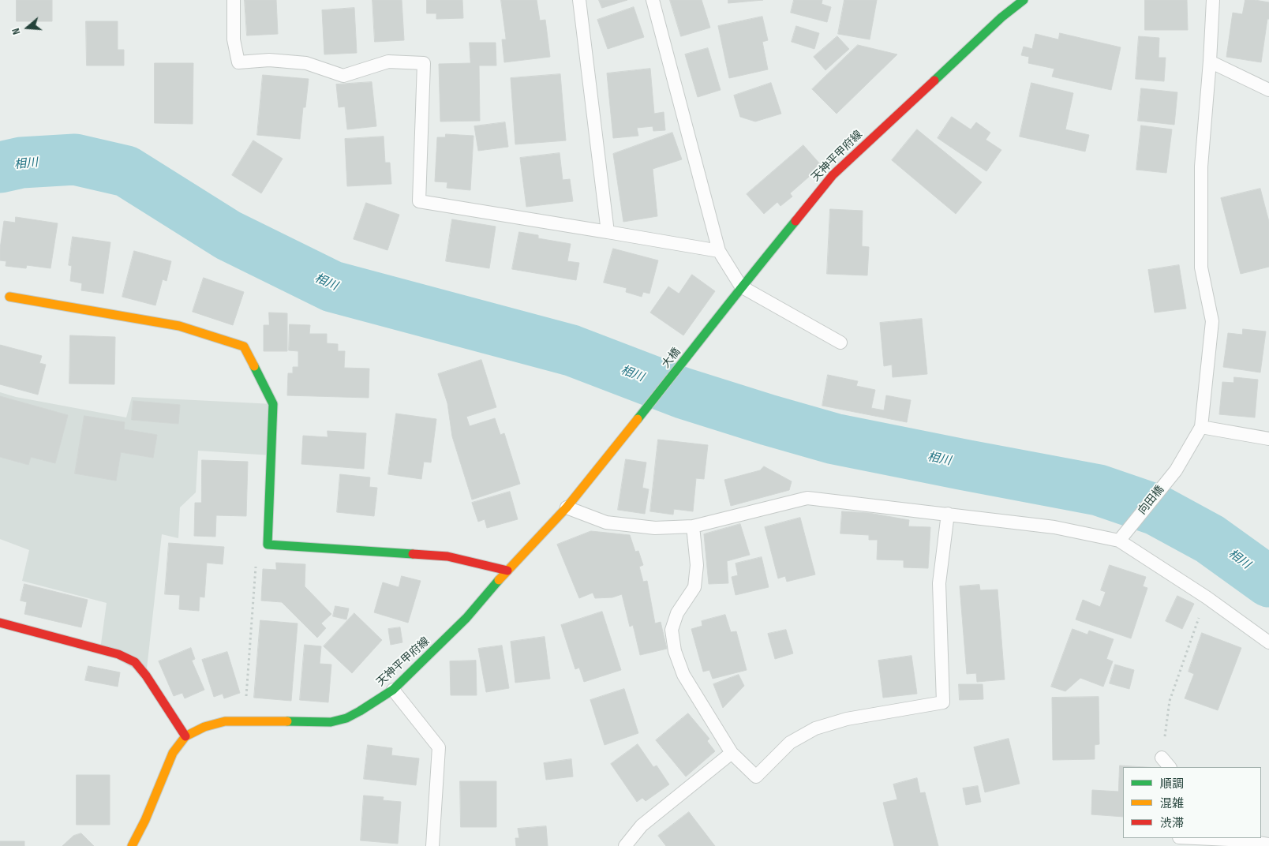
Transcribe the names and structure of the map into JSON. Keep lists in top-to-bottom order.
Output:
{
  "streets": {
    "main road": ["天神平甲府線", "大橋"],
    "lane": ["向田橋"]
  },
  "crossings": [
    ["天神平甲府線", "大橋"]
  ],
  "water": ["相川"],
  "legend": ["順調", "混雑", "渋滞"],
  "north": "left"
}
